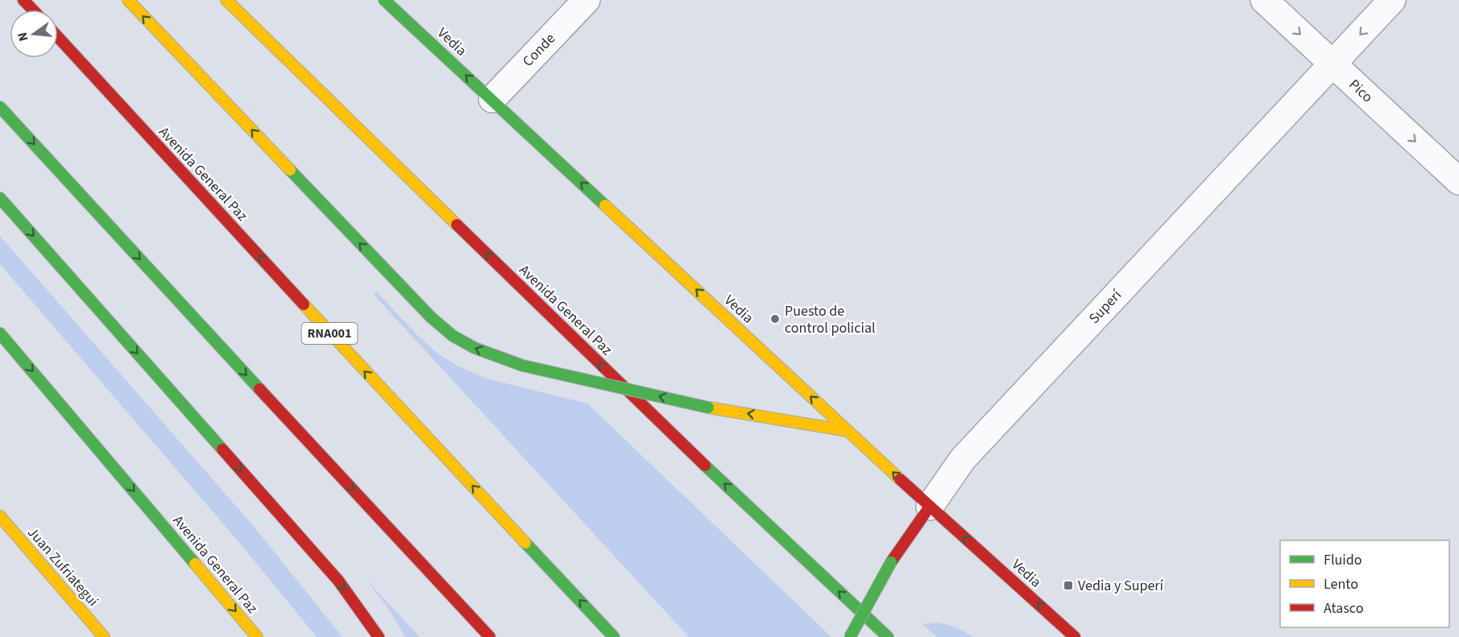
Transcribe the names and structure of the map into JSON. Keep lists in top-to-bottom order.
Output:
{
  "streets": {
    "main road": [
      "Vedia",
      "Avenida General Paz",
      "Superí",
      "RNA001",
      "Juan Zufriategui"
    ],
    "street": ["Conde", "Pico"]
  },
  "crossings": [
    ["Vedia", "Conde"],
    ["Vedia", "Superí"],
    ["Pico", "Superí"]
  ],
  "one_way": ["Vedia", "Pico"],
  "places": {
    "other": ["Puesto de control policial"],
    "transit": ["Vedia y Superí"]
  },
  "legend": ["Fluido", "Lento", "Atasco"],
  "north": "left"
}
